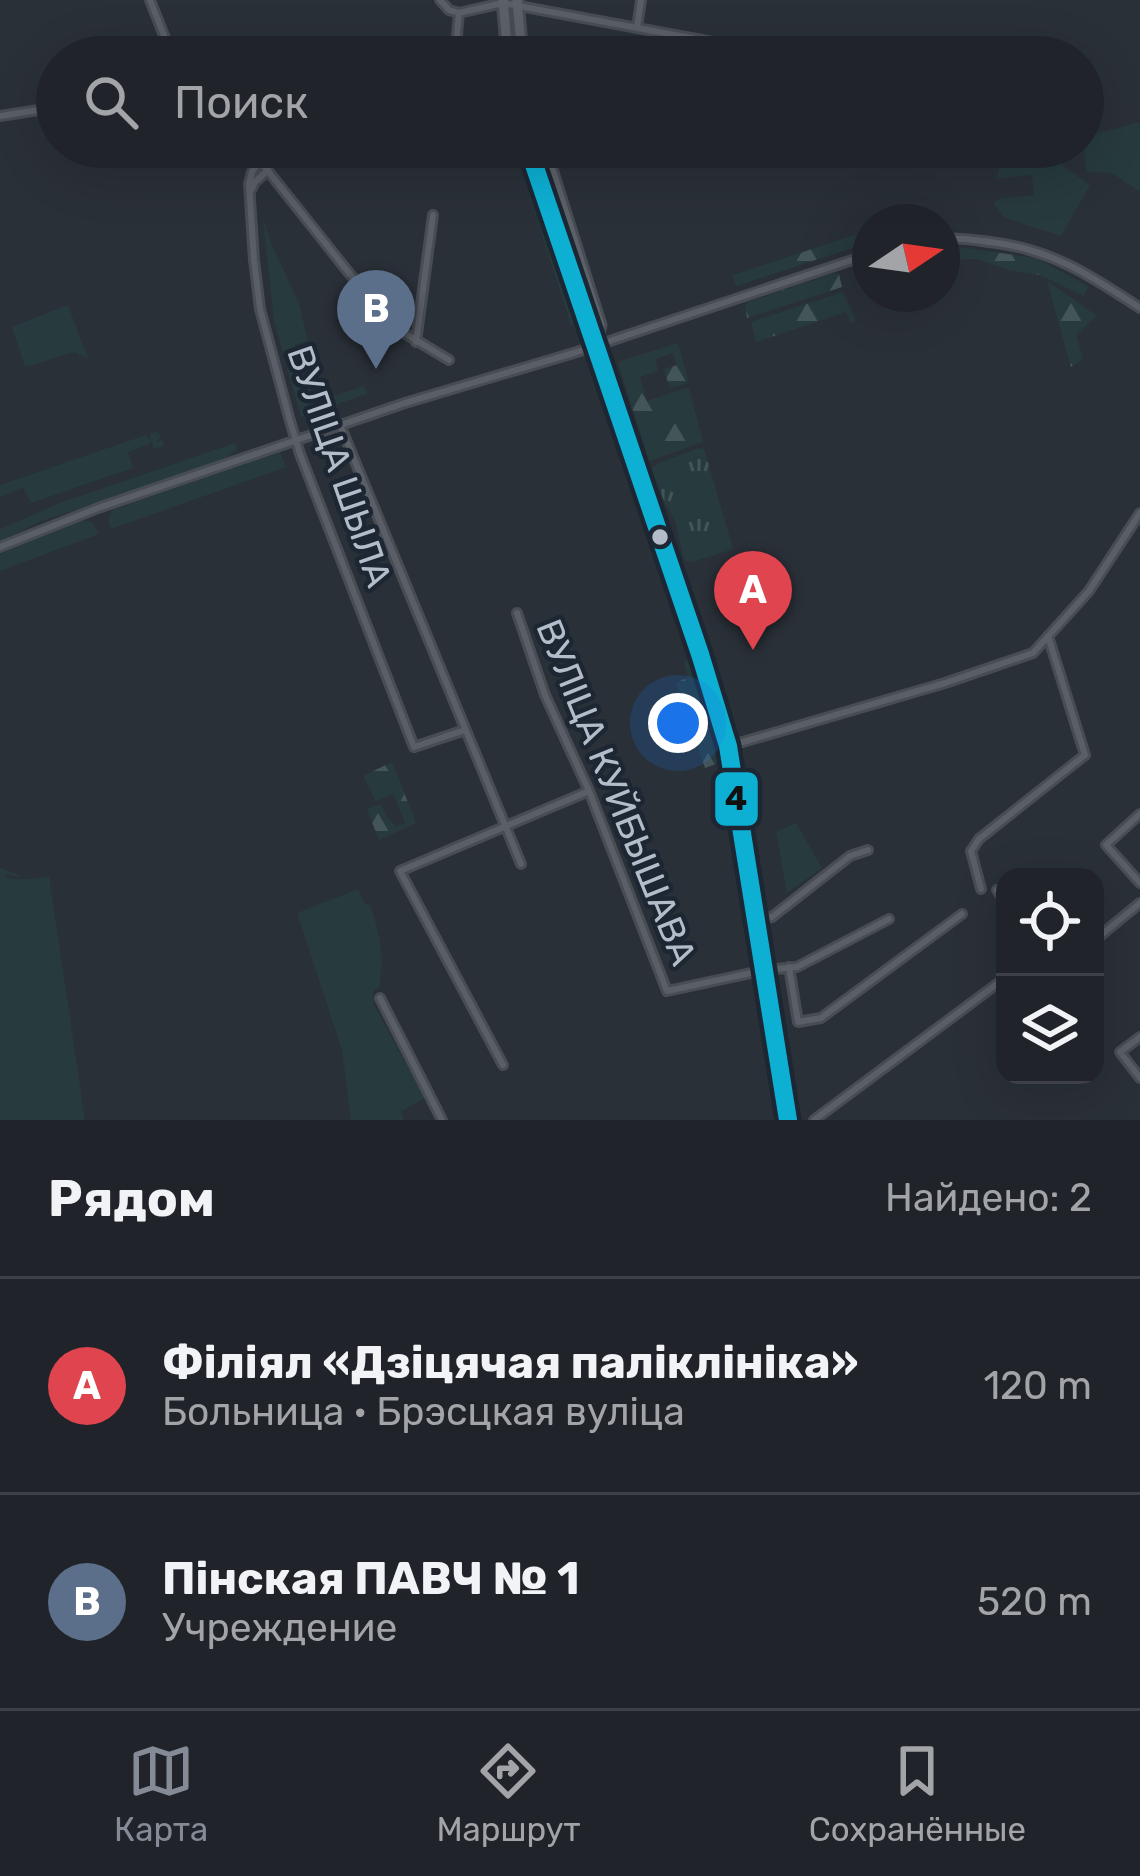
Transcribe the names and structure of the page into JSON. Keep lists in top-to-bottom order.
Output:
{
  "streets": {
    "street": ["ВУЛІЦА ШЫЛА", "ВУЛІЦА КУЙБЫШАВА"]
  },
  "lines": ["transit line 4"],
  "north": "right",
  "page": {
    "search": "Поиск",
    "pins": ["B", "A"],
    "heading": ["Рядом", "Найдено: 2"],
    "list": [
      {
        "mark": "A",
        "name": "Філіял «Дзіцячая паліклініка»",
        "note": "Больница · Брэсцкая вуліца",
        "value": "120 m"
      },
      {
        "mark": "B",
        "name": "Пінская ПАВЧ № 1",
        "note": "Учреждение",
        "value": "520 m"
      }
    ],
    "nav": ["Карта", "Маршрут", "Сохранённые"]
  }
}
